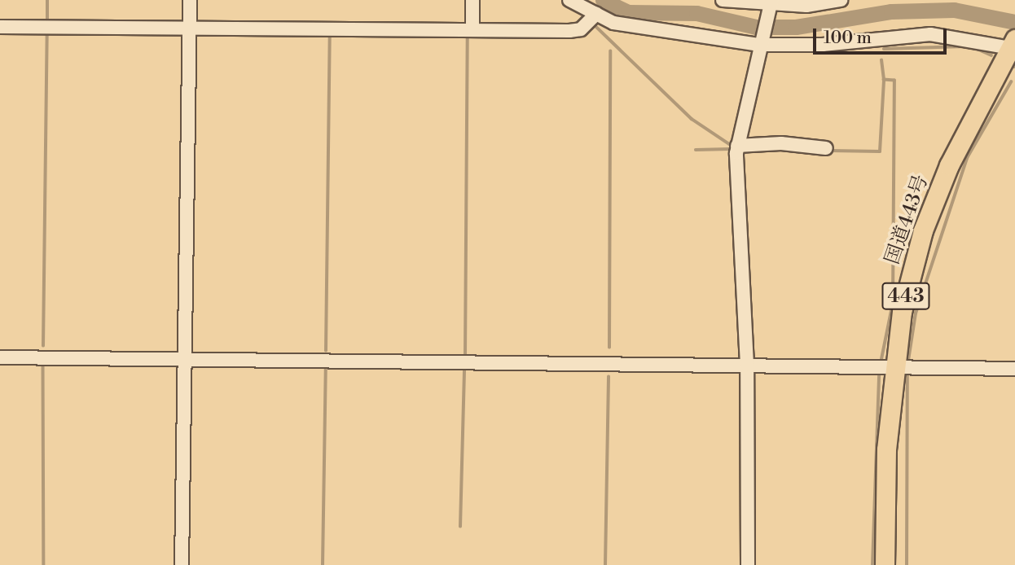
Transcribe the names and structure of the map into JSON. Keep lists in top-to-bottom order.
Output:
{
  "streets": {
    "highway": ["国道443号", "443"]
  },
  "scale_bar": "100 m"
}
